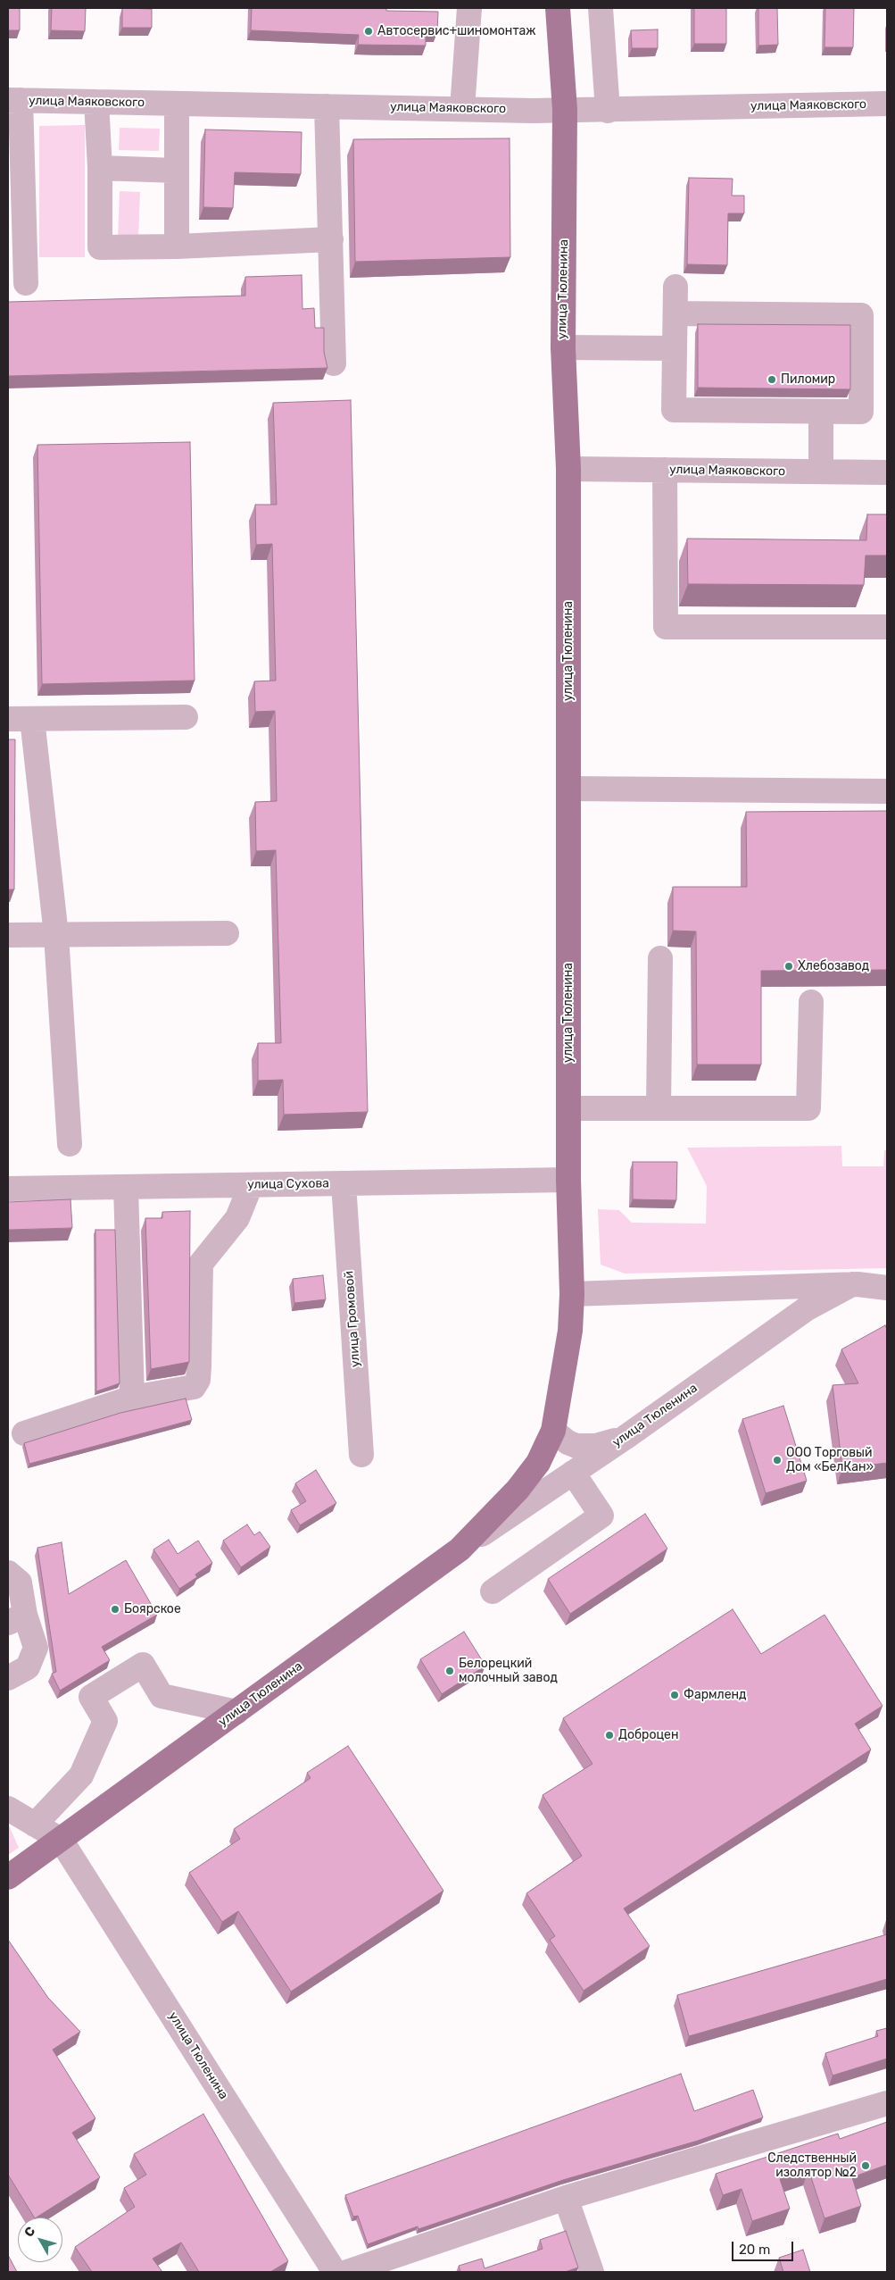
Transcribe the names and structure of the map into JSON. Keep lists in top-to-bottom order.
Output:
{
  "streets": {
    "main road": ["улица Тюленина"],
    "street": ["улица Маяковского", "улица Сухова", "улица Громовой"]
  },
  "crossings": [
    ["улица Маяковского", "улица Тюленина"],
    ["улица Тюленина", "улица Сухова"],
    ["улица Сухова", "улица Громовой"]
  ],
  "places": [
    "Автосервис+шиномонтаж",
    "Пиломир",
    "Хлебозавод",
    "ООО Торговый Дом «БелКан»",
    "Боярское",
    "Белорецкий молочный завод",
    "Фармленд",
    "Доброцен",
    "Следственный изолятор №2"
  ],
  "scale_bar": "20 m",
  "north": "top left"
}
